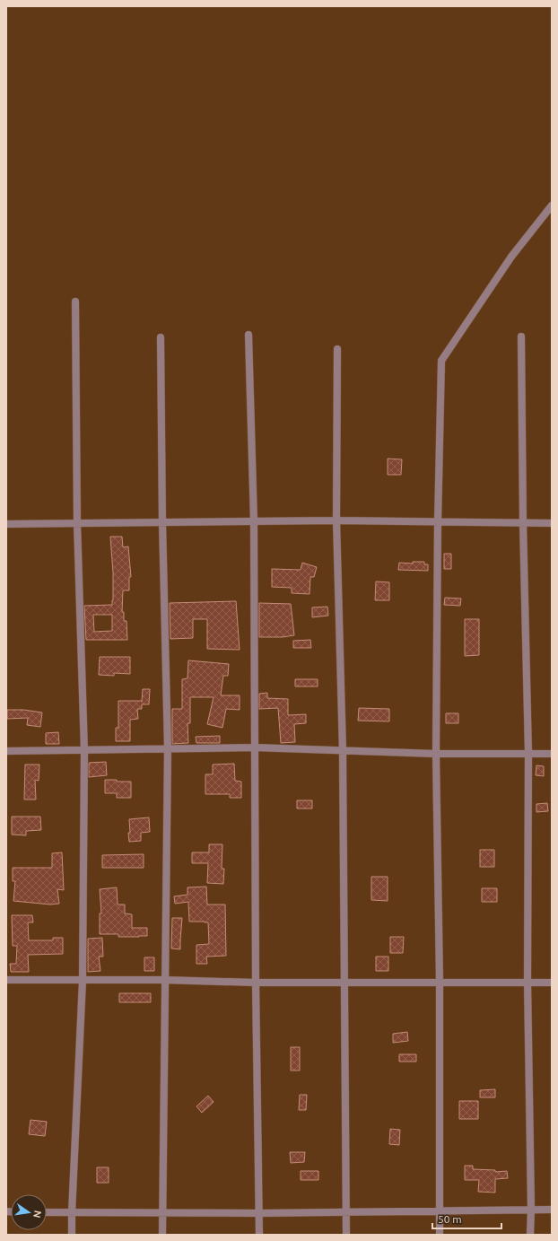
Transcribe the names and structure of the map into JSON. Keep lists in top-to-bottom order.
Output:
{
  "scale_bar": "50 m",
  "north": "right"
}
